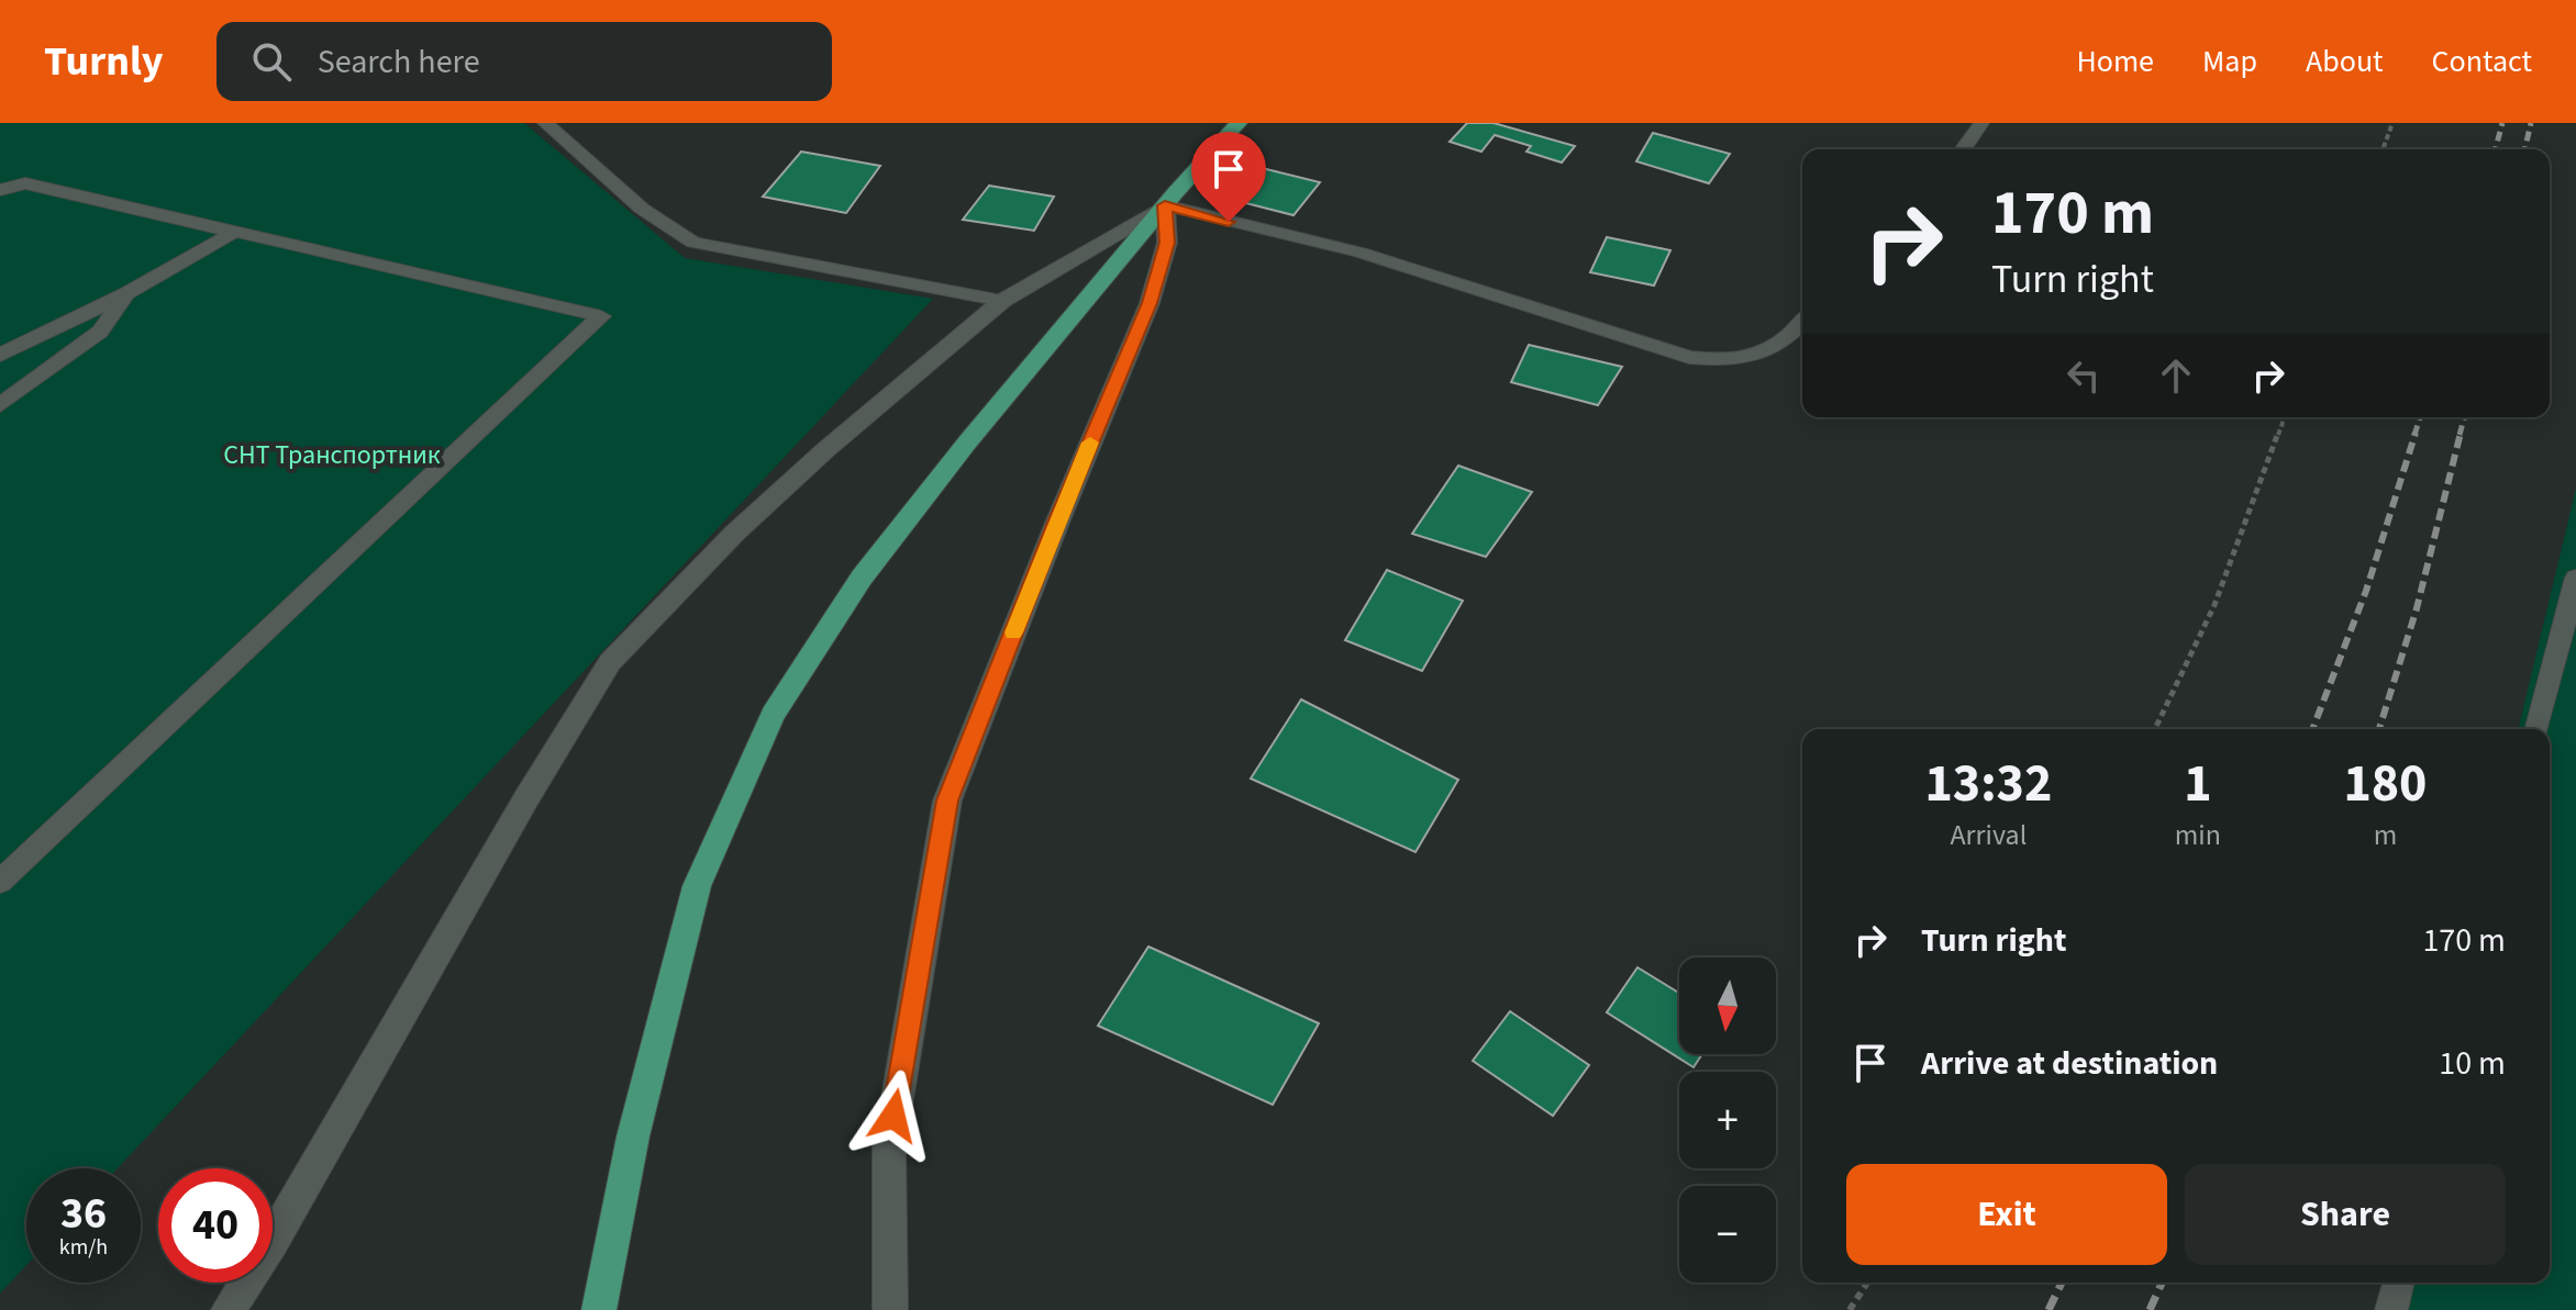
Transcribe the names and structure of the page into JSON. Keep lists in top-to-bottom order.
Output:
{
  "parks": ["СНТ Транспортник"],
  "north": "bottom",
  "page": {
    "header": "Turnly",
    "search": "Search here",
    "nav": [
      "Home",
      "Map",
      "About",
      "Contact"
    ],
    "turn": ["170 m", "Turn right"],
    "eta": [
      "13:32",
      "Arrival",
      "1",
      "min",
      "180",
      "m"
    ],
    "list": [
      {
        "name": "Turn right",
        "value": "170 m"
      },
      {
        "name": "Arrive at destination",
        "value": "10 m"
      }
    ],
    "map_buttons": ["+", "−"],
    "buttons": ["Exit", "Share"],
    "speed": "36 km/h",
    "limit": "40"
  }
}
